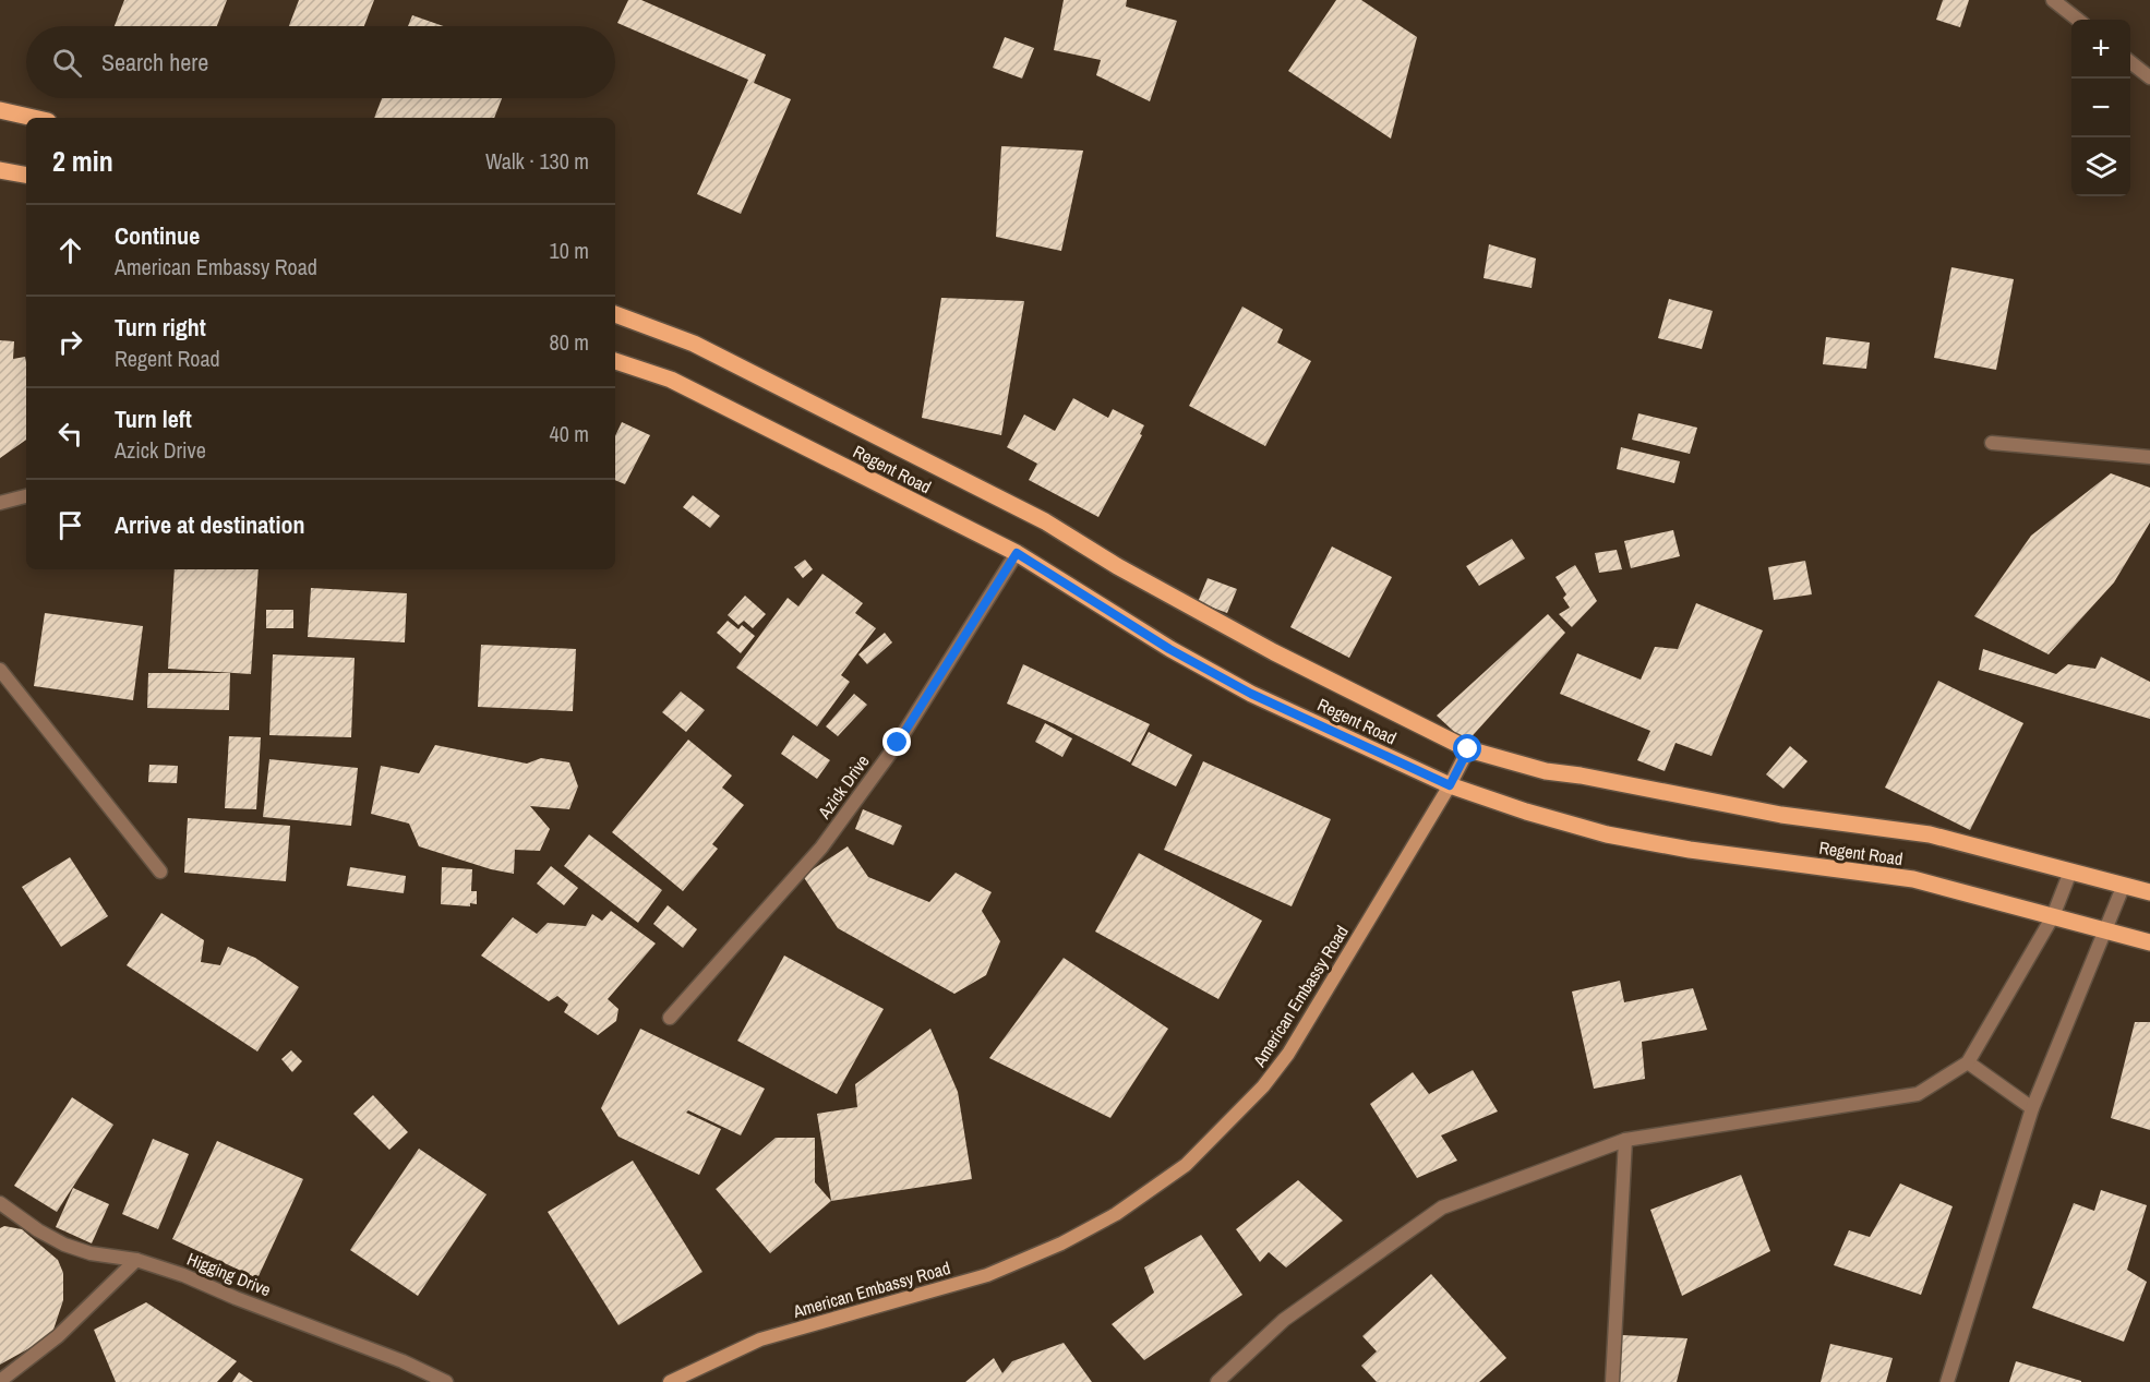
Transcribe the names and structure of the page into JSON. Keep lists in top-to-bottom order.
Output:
{
  "streets": {
    "main road": ["Regent Road"],
    "street": ["Azick Drive", "American Embassy Road", "Higging Drive"]
  },
  "crossings": [
    ["Regent Road", "Azick Drive"],
    ["Regent Road", "American Embassy Road"]
  ],
  "page": {
    "map_buttons": ["+", "−"],
    "search": "Search here",
    "heading": ["2 min", "Walk · 130 m"],
    "list": [
      ["Continue", "American Embassy Road", "10 m"],
      ["Turn right", "Regent Road", "80 m"],
      ["Turn left", "Azick Drive", "40 m"],
      "Arrive at destination"
    ]
  }
}
